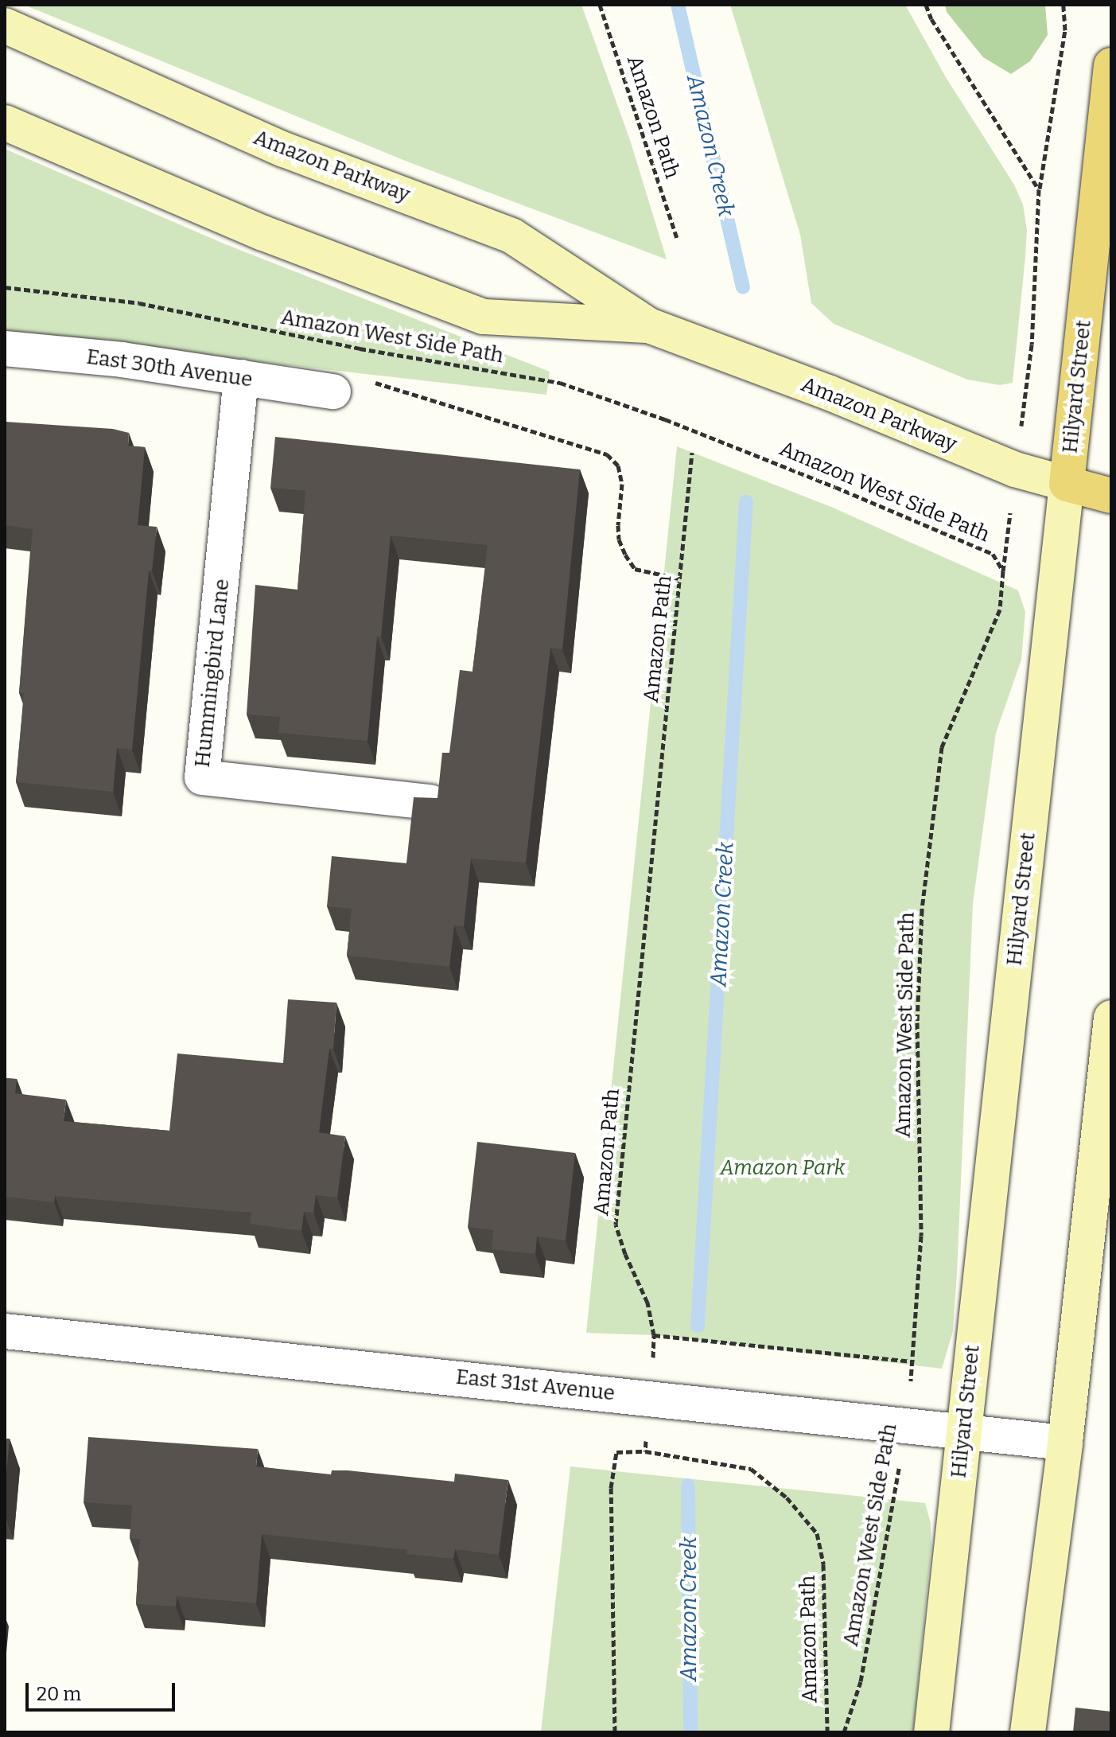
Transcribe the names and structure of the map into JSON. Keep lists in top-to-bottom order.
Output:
{
  "streets": {
    "main road": ["Amazon Parkway", "Hilyard Street"],
    "street": ["East 30th Avenue", "Hummingbird Lane", "East 31st Avenue"],
    "path": ["Amazon Path", "Amazon West Side Path"]
  },
  "crossings": [
    ["Amazon Path", "East 31st Avenue"],
    ["Amazon Parkway", "Hilyard Street"],
    ["Amazon West Side Path", "East 31st Avenue"],
    ["East 30th Avenue", "Hummingbird Lane"],
    ["Hilyard Street", "East 31st Avenue"]
  ],
  "water": ["Amazon Creek"],
  "parks": ["Amazon Park"],
  "scale_bar": "20 m"
}
